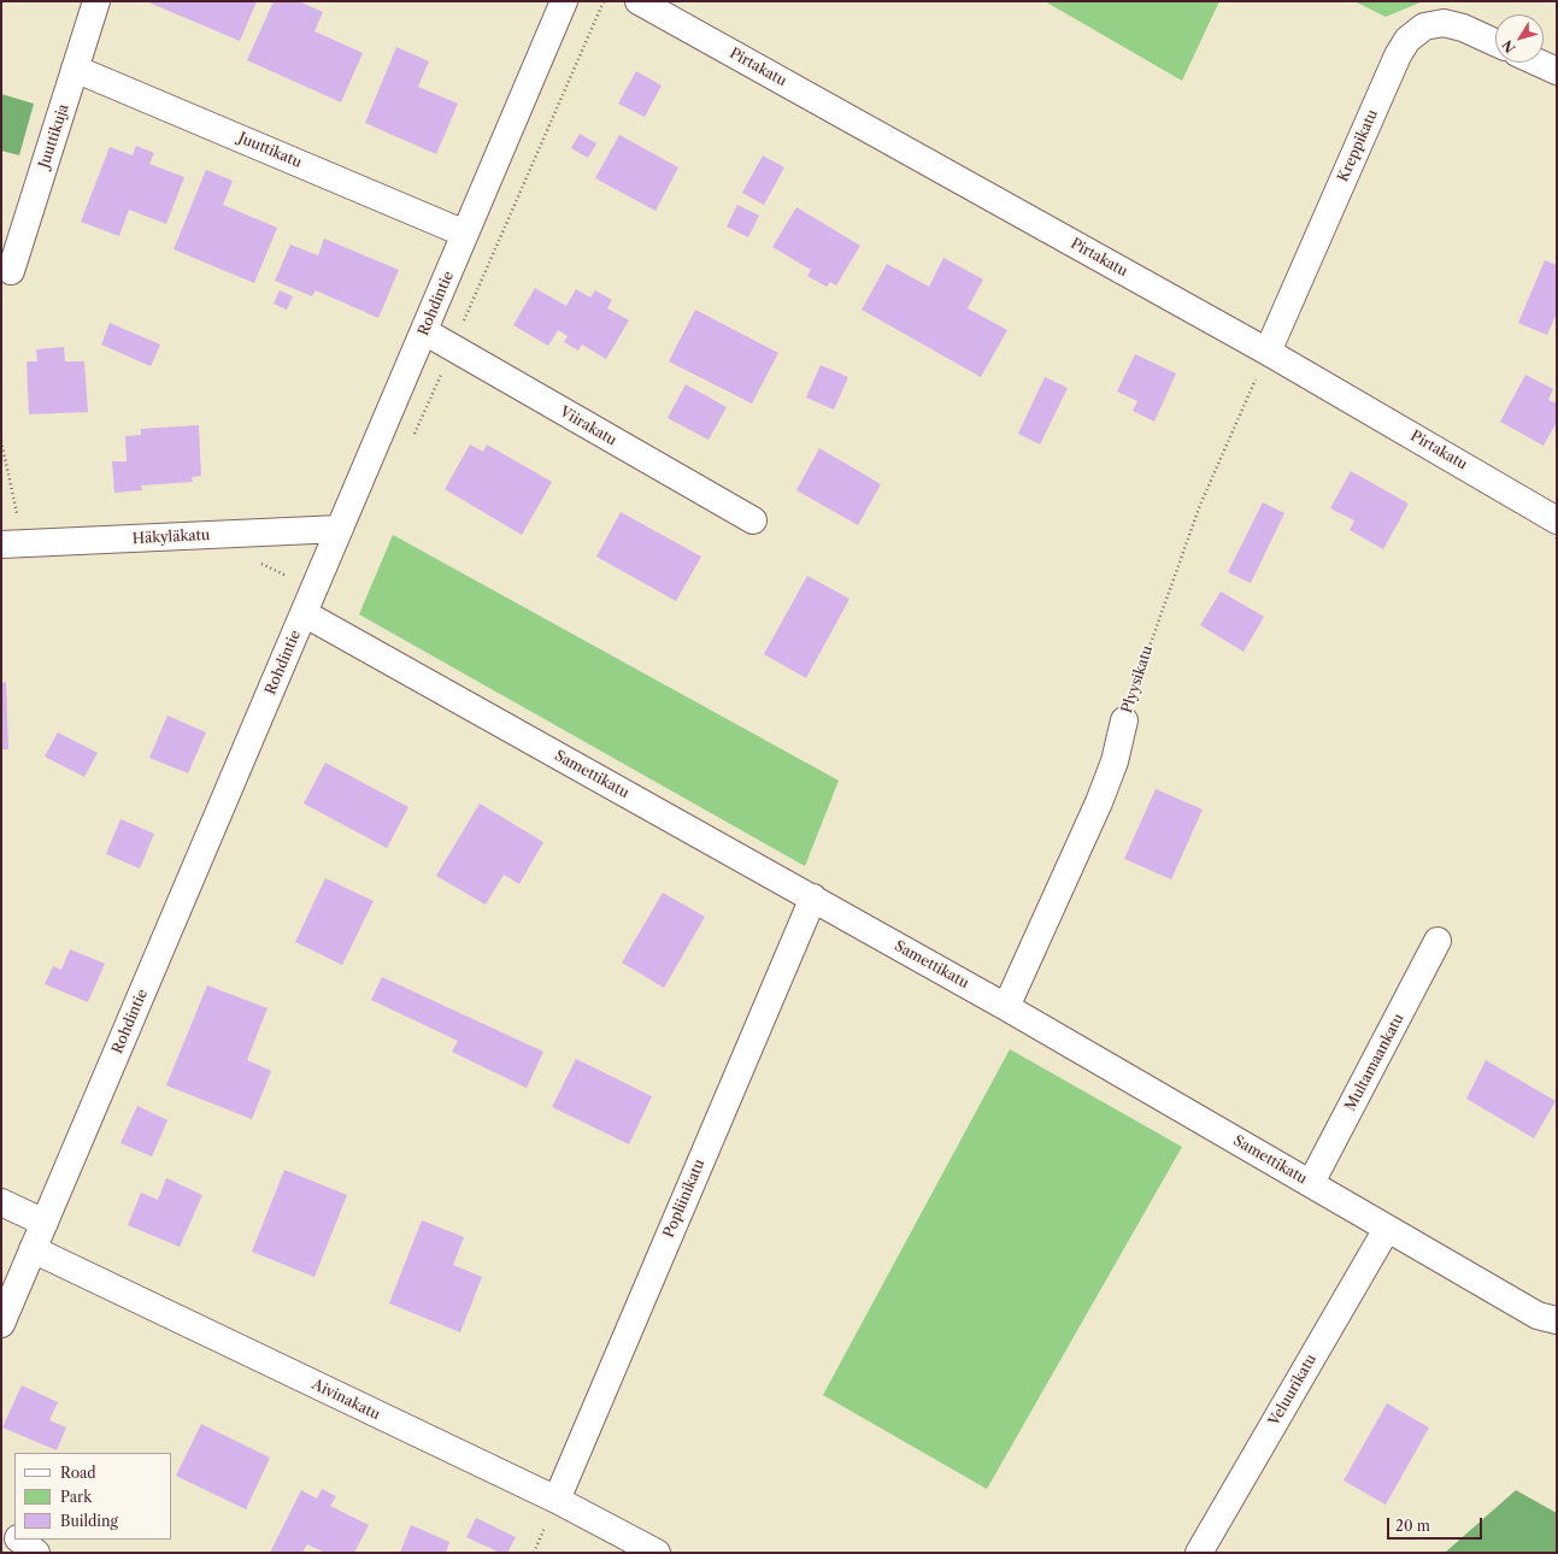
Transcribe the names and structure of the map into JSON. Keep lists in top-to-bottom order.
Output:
{
  "streets": {
    "street": [
      "Pirtakatu",
      "Juuttikuja",
      "Kreppikatu",
      "Juuttikatu",
      "Rohdintie",
      "Viirakatu",
      "Häkyläkatu",
      "Plyysikatu",
      "Samettikatu",
      "Multamaankatu",
      "Popliinikatu",
      "Veluurikatu",
      "Aivinakatu"
    ]
  },
  "crossings": [
    ["Pirtakatu", "Kreppikatu"],
    ["Pirtakatu", "Plyysikatu"],
    ["Juuttikuja", "Juuttikatu"],
    ["Kreppikatu", "Plyysikatu"],
    ["Juuttikatu", "Rohdintie"],
    ["Rohdintie", "Viirakatu"],
    ["Rohdintie", "Häkyläkatu"],
    ["Rohdintie", "Samettikatu"],
    ["Rohdintie", "Aivinakatu"],
    ["Plyysikatu", "Samettikatu"],
    ["Samettikatu", "Multamaankatu"],
    ["Samettikatu", "Popliinikatu"],
    ["Samettikatu", "Veluurikatu"],
    ["Popliinikatu", "Aivinakatu"]
  ],
  "legend": ["Road", "Park", "Building"],
  "scale_bar": "20 m",
  "north": "bottom left"
}
